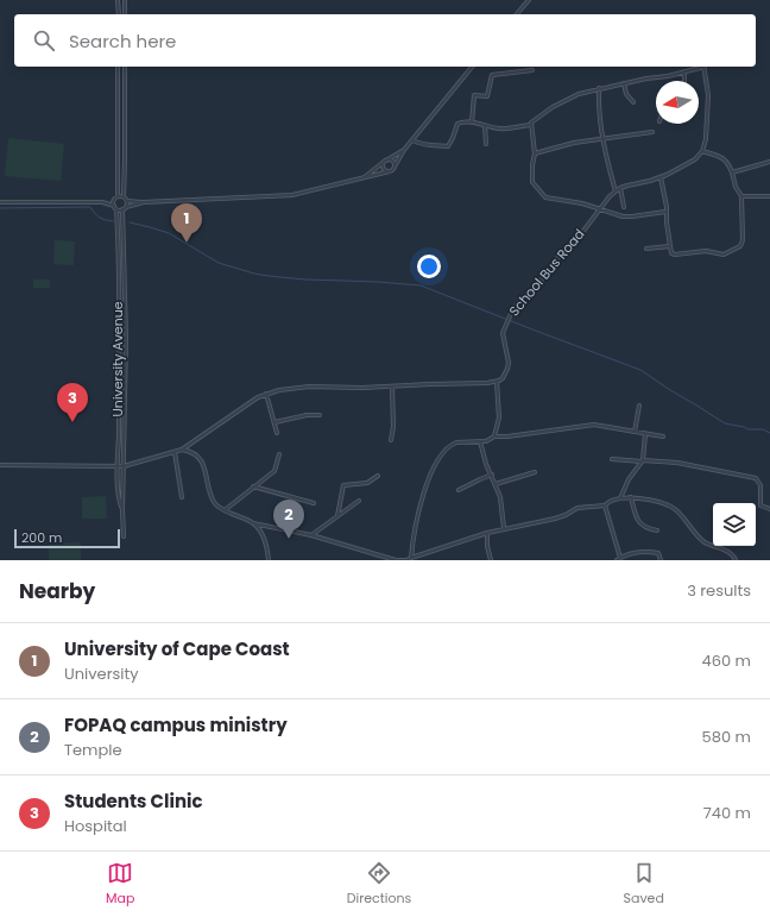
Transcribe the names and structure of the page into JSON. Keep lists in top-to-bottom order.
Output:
{
  "streets": {
    "street": ["School Bus Road", "University Avenue"]
  },
  "scale_bar": "200 m",
  "north": "left",
  "page": {
    "search": "Search here",
    "pins": ["1", "3", "2"],
    "scale": "200 m",
    "heading": ["Nearby", "3 results"],
    "list": [
      {
        "mark": "1",
        "name": "University of Cape Coast",
        "note": "University",
        "value": "460 m"
      },
      {
        "mark": "2",
        "name": "FOPAQ campus ministry",
        "note": "Temple",
        "value": "580 m"
      },
      {
        "mark": "3",
        "name": "Students Clinic",
        "note": "Hospital",
        "value": "740 m"
      }
    ],
    "nav": ["Map", "Directions", "Saved"]
  }
}
